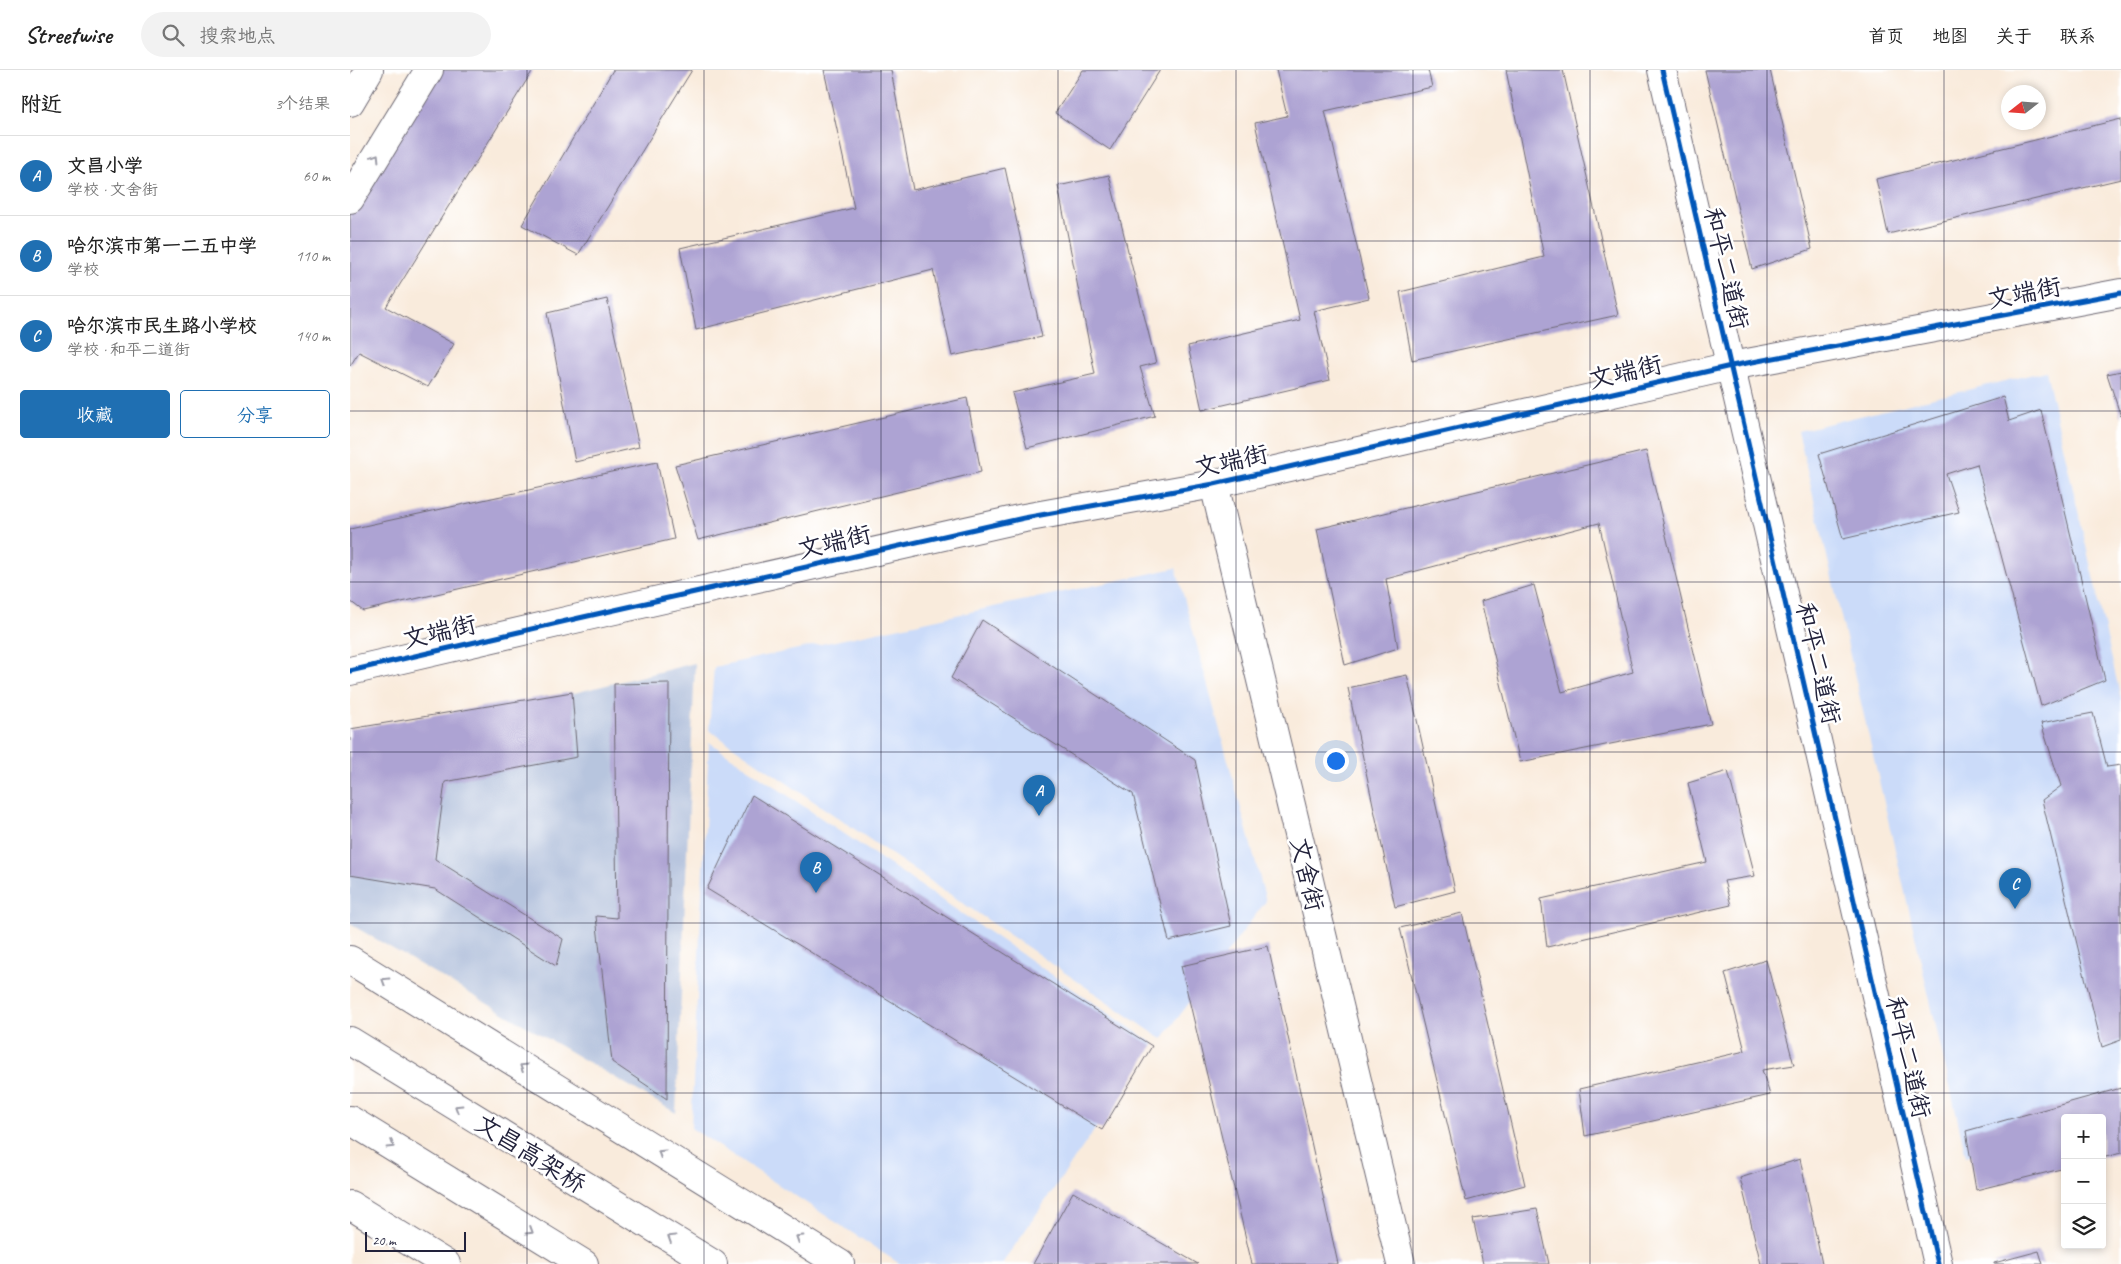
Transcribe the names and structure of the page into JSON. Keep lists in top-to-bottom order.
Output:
{
  "streets": {
    "main road": [
      "和平二道街",
      "文端街",
      "文舍街",
      "文昌高架桥"
    ]
  },
  "crossings": [
    ["和平二道街", "文端街"],
    ["文端街", "文舍街"]
  ],
  "scale_bar": "20 m",
  "north": "left",
  "page": {
    "header": "Streetwise",
    "search": "搜索地点",
    "nav": [
      "首页",
      "地图",
      "关于",
      "联系"
    ],
    "heading": ["附近", "3个结果"],
    "list": [
      {
        "mark": "A",
        "name": "文昌小学",
        "note": "学校 · 文舍街",
        "value": "60 m"
      },
      {
        "mark": "B",
        "name": "哈尔滨市第一二五中学",
        "note": "学校",
        "value": "110 m"
      },
      {
        "mark": "C",
        "name": "哈尔滨市民生路小学校",
        "note": "学校 · 和平二道街",
        "value": "140 m"
      }
    ],
    "buttons": ["收藏", "分享"],
    "pins": ["A", "B", "C"],
    "map_buttons": ["+", "−"],
    "scale": "20 m"
  }
}
